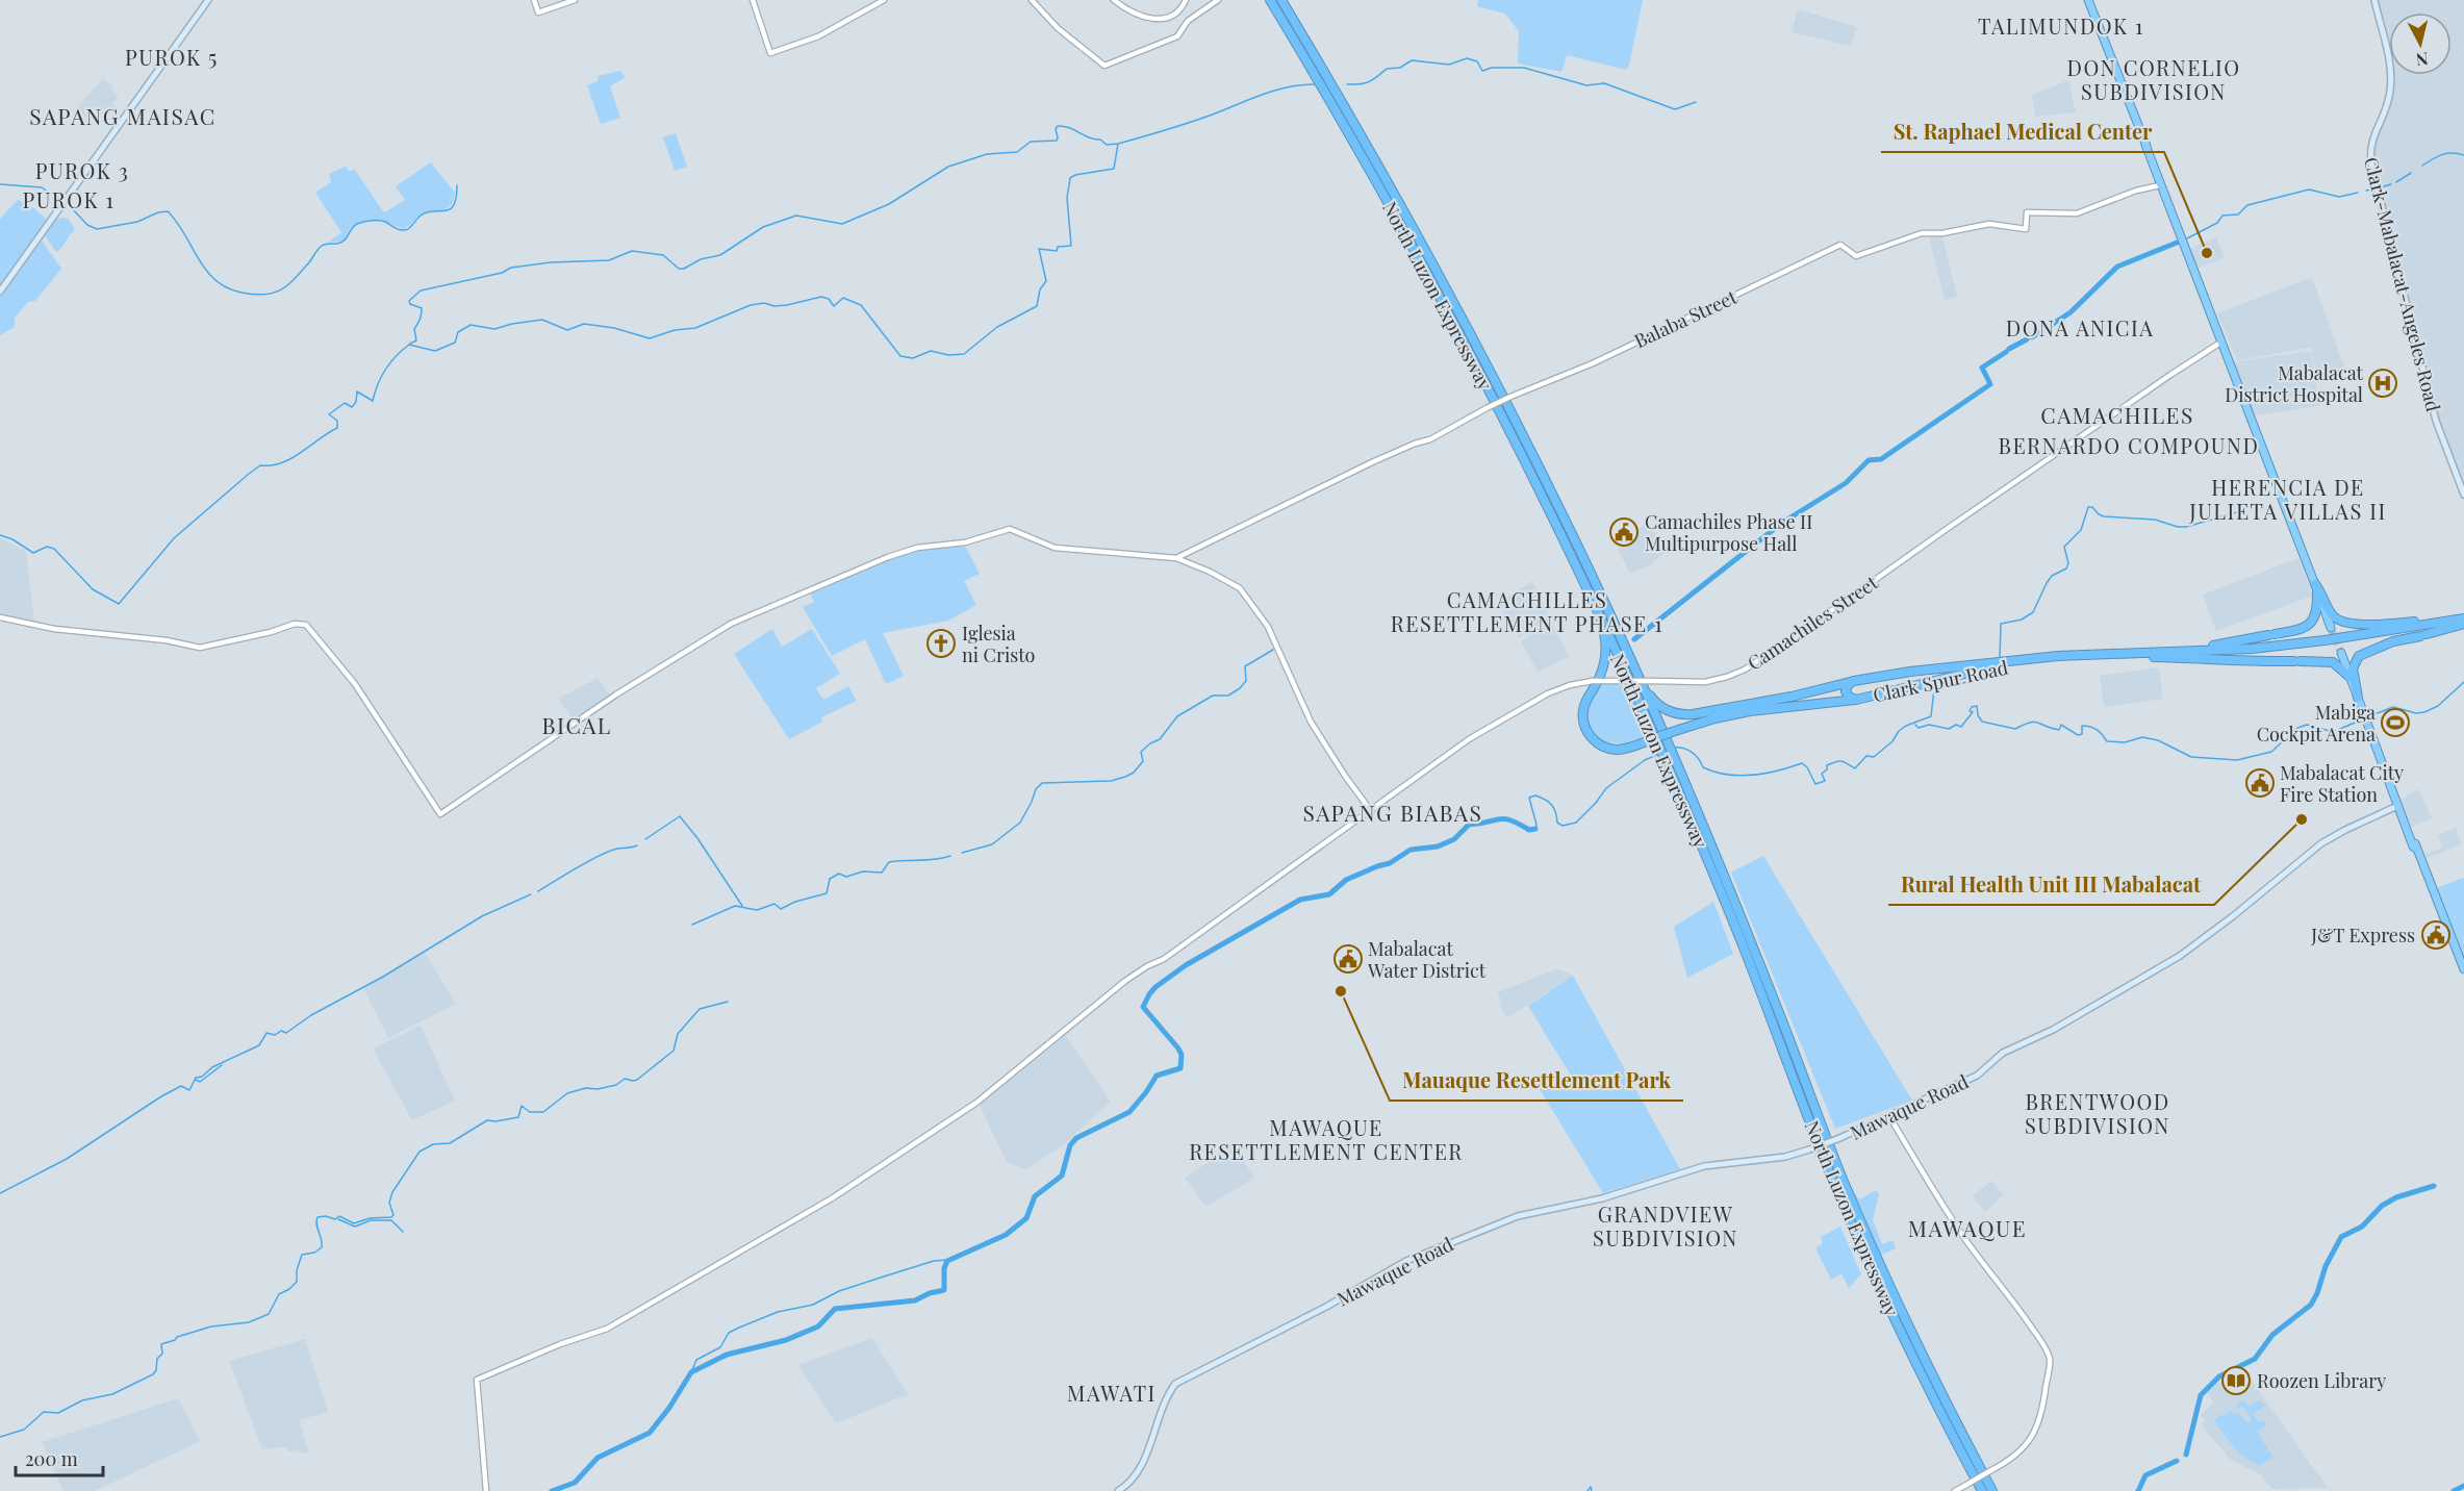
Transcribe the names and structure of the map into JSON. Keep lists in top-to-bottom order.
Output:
{
  "streets": {
    "highway": ["North Luzon Expressway", "Clark Spur Road"],
    "main road": ["Clark-Mabalacat-Angeles Road", "Mawaque Road"],
    "street": ["Balaba Street", "Camachiles Street"]
  },
  "crossings": [
    ["North Luzon Expressway", "Clark Spur Road"]
  ],
  "districts": [
    "TALIMUNDOK 1",
    "PUROK 5",
    "DON CORNELIO SUBDIVISION",
    "SAPANG MAISAC",
    "PUROK 3",
    "PUROK 1",
    "DONA ANICIA",
    "CAMACHILES",
    "BERNARDO COMPOUND",
    "HERENCIA DE JULIETA VILLAS II",
    "CAMACHILLES RESETTLEMENT PHASE 1",
    "BICAL",
    "SAPANG BIABAS",
    "BRENTWOOD SUBDIVISION",
    "MAWAQUE RESETTLEMENT CENTER",
    "GRANDVIEW SUBDIVISION",
    "MAWAQUE",
    "MAWATI"
  ],
  "places": {
    "other": ["St. Raphael Medical Center", "Rural Health Unit III Mabalacat", "Mauaque Resettlement Park"],
    "hospital": ["Mabalacat District Hospital"],
    "public building": [
      "Camachiles Phase II Multipurpose Hall",
      "Mabalacat City Fire Station",
      "J&T Express",
      "Mabalacat Water District"
    ],
    "church": ["Iglesia ni Cristo"],
    "sports": ["Mabiga Cockpit Arena"],
    "library": ["Roozen Library"]
  },
  "scale_bar": "200 m",
  "north": "bottom"
}
